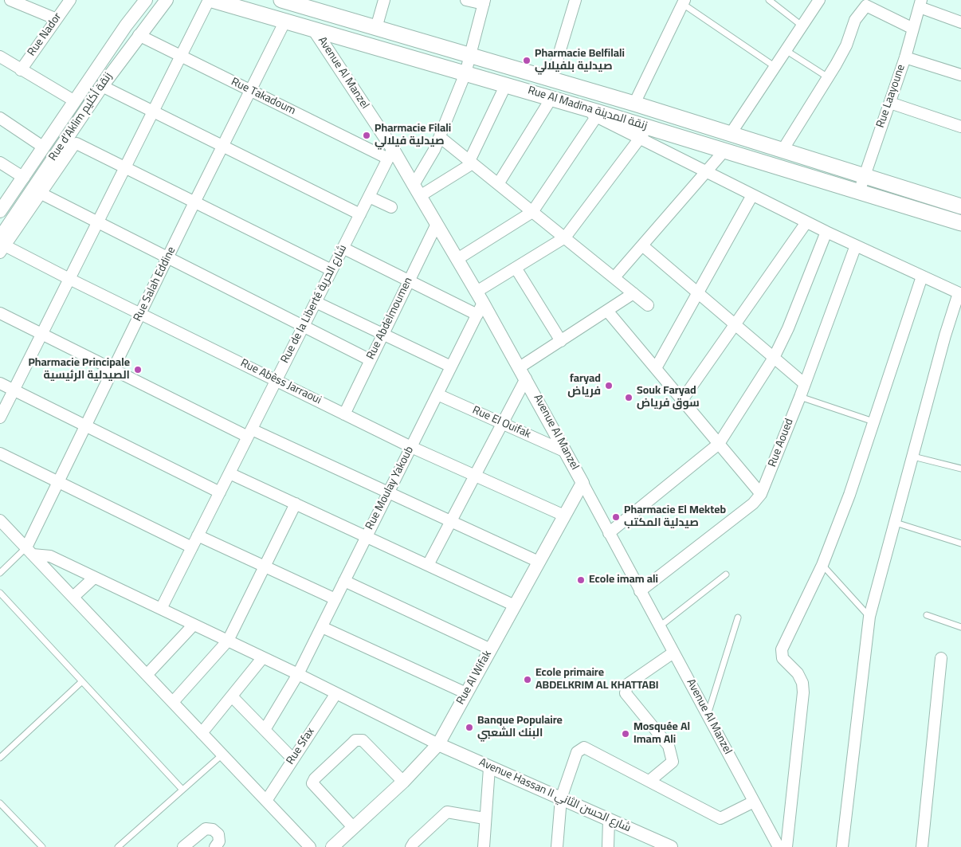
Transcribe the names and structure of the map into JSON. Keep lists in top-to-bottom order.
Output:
{
  "streets": {
    "main road": ["Rue Al Madina زنقة المدينة"],
    "street": [
      "Rue Nador",
      "Avenue Al Manzel",
      "Rue Laayoune",
      "Rue Takadoum",
      "Rue d’Aklim زنقة أكليم",
      "Rue Salah Eddine",
      "Rue de la Liberté شارع الحرية",
      "Rue Abdelmoumen",
      "Rue Abèss Jarraoui",
      "Rue El Ouifak",
      "Rue Aoued",
      "Rue Moulay Yakoub",
      "Rue Al Wifak",
      "Rue Sfax",
      "Avenue Hassan II شارع الحسن الثاني"
    ]
  },
  "crossings": [
    ["Avenue Al Manzel", "Rue Takadoum"],
    ["Avenue Al Manzel", "Rue Al Madina زنقة المدينة"],
    ["Avenue Al Manzel", "Rue de la Liberté شارع الحرية"],
    ["Avenue Al Manzel", "Rue Abdelmoumen"],
    ["Avenue Al Manzel", "Rue El Ouifak"],
    ["Avenue Al Manzel", "Rue Aoued"],
    ["Avenue Al Manzel", "Rue Moulay Yakoub"],
    ["Avenue Al Manzel", "Rue Al Wifak"],
    ["Rue Laayoune", "Rue Al Madina زنقة المدينة"],
    ["Rue Takadoum", "Rue d’Aklim زنقة أكليم"],
    ["Rue Takadoum", "Rue Salah Eddine"],
    ["Rue Takadoum", "Rue de la Liberté شارع الحرية"],
    ["Rue Al Madina زنقة المدينة", "Rue Salah Eddine"],
    ["Rue d’Aklim زنقة أكليم", "Rue Abèss Jarraoui"],
    ["Rue Salah Eddine", "Rue Abèss Jarraoui"],
    ["Rue de la Liberté شارع الحرية", "Rue Abèss Jarraoui"],
    ["Rue Abdelmoumen", "Rue Abèss Jarraoui"],
    ["Rue Abèss Jarraoui", "Rue Moulay Yakoub"],
    ["Rue Abèss Jarraoui", "Rue Al Wifak"],
    ["Rue El Ouifak", "Rue Moulay Yakoub"],
    ["Rue Al Wifak", "Avenue Hassan II شارع الحسن الثاني"]
  ],
  "places": [
    "Pharmacie Belfilali صيدلية بلفيلالي",
    "Pharmacie Filali صيدلية فيلالي",
    "Pharmacie Principale الصيدلية الرئيسية",
    "faryad فرياض",
    "Souk Faryad سوق فرياض",
    "Pharmacie El Mekteb صيدلية المكتب",
    "Ecole imam ali",
    "Ecole primaire ABDELKRIM AL KHATTABI",
    "Banque Populaire البنك الشعبي",
    "Mosquée Al Imam Ali"
  ]
}
